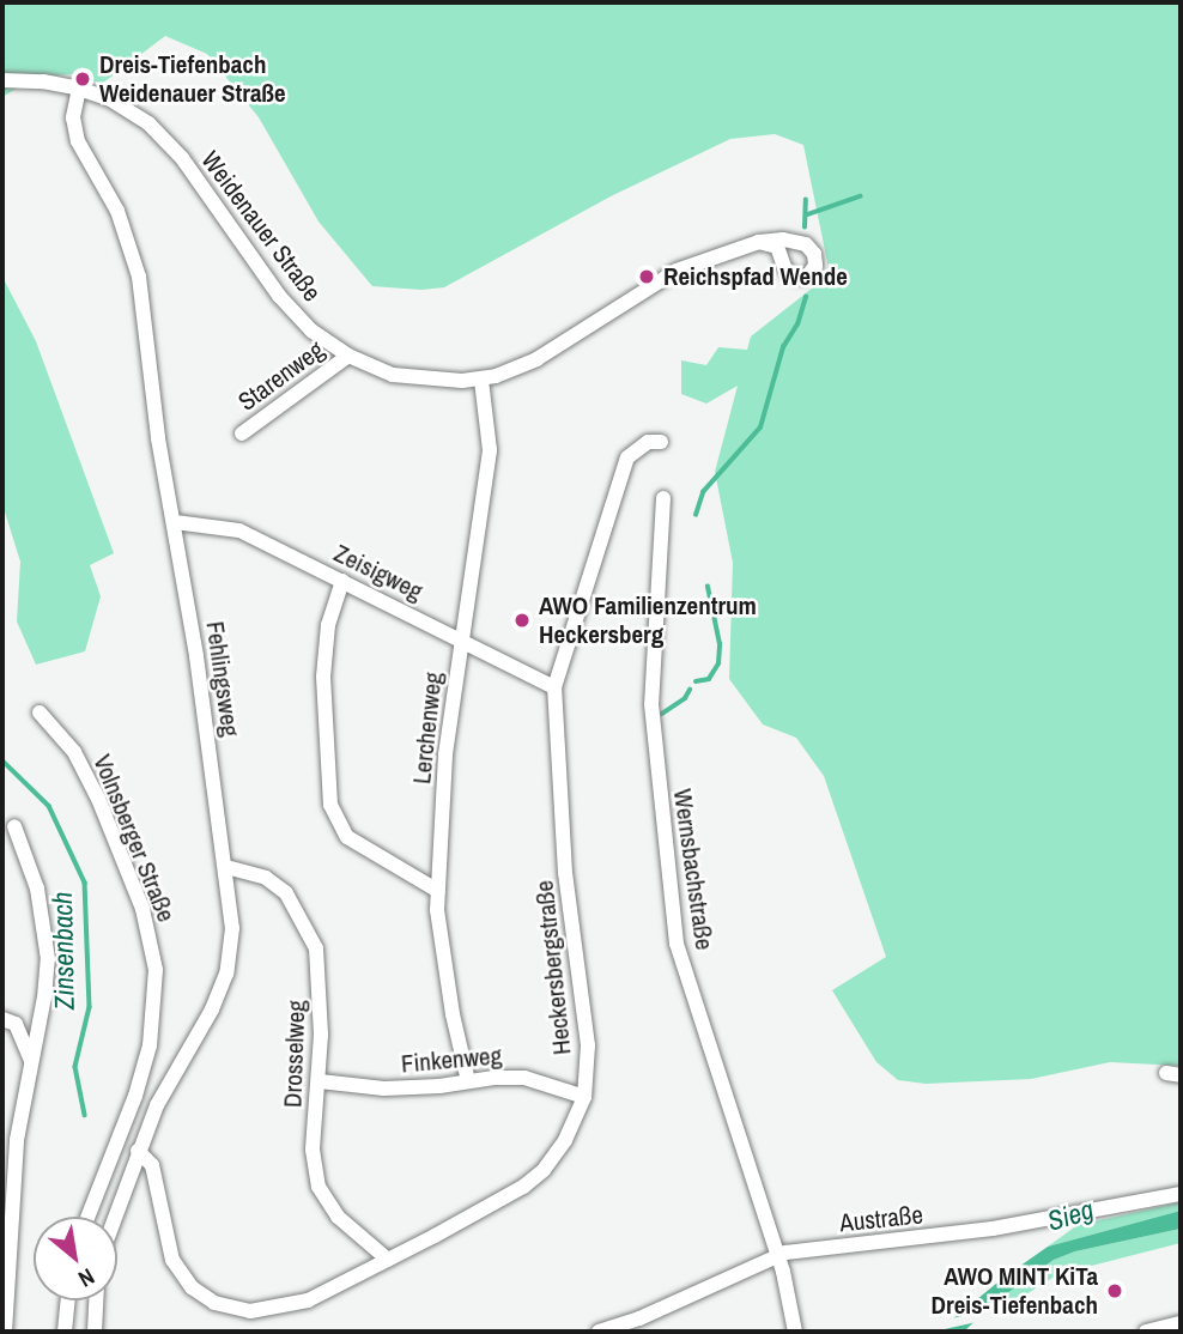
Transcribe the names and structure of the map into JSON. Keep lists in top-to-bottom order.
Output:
{
  "streets": {
    "street": [
      "Weidenauer Straße",
      "Starenweg",
      "Zeisigweg",
      "Fehlingsweg",
      "Lerchenweg",
      "Volnsberger Straße",
      "Wernsbachstraße",
      "Heckersbergstraße",
      "Drosselweg",
      "Finkenweg",
      "Austraße"
    ]
  },
  "crossings": [
    ["Weidenauer Straße", "Starenweg"],
    ["Weidenauer Straße", "Fehlingsweg"],
    ["Weidenauer Straße", "Lerchenweg"],
    ["Zeisigweg", "Fehlingsweg"],
    ["Zeisigweg", "Lerchenweg"],
    ["Zeisigweg", "Heckersbergstraße"],
    ["Fehlingsweg", "Heckersbergstraße"],
    ["Fehlingsweg", "Drosselweg"],
    ["Lerchenweg", "Finkenweg"],
    ["Wernsbachstraße", "Austraße"],
    ["Heckersbergstraße", "Drosselweg"],
    ["Heckersbergstraße", "Finkenweg"],
    ["Drosselweg", "Finkenweg"]
  ],
  "water": ["Zinsenbach", "Sieg"],
  "places": [
    "Dreis-Tiefenbach Weidenauer Straße",
    "Reichspfad Wende",
    "AWO Familienzentrum Heckersberg",
    "AWO MINT KiTa Dreis-Tiefenbach"
  ],
  "north": "bottom right"
}
